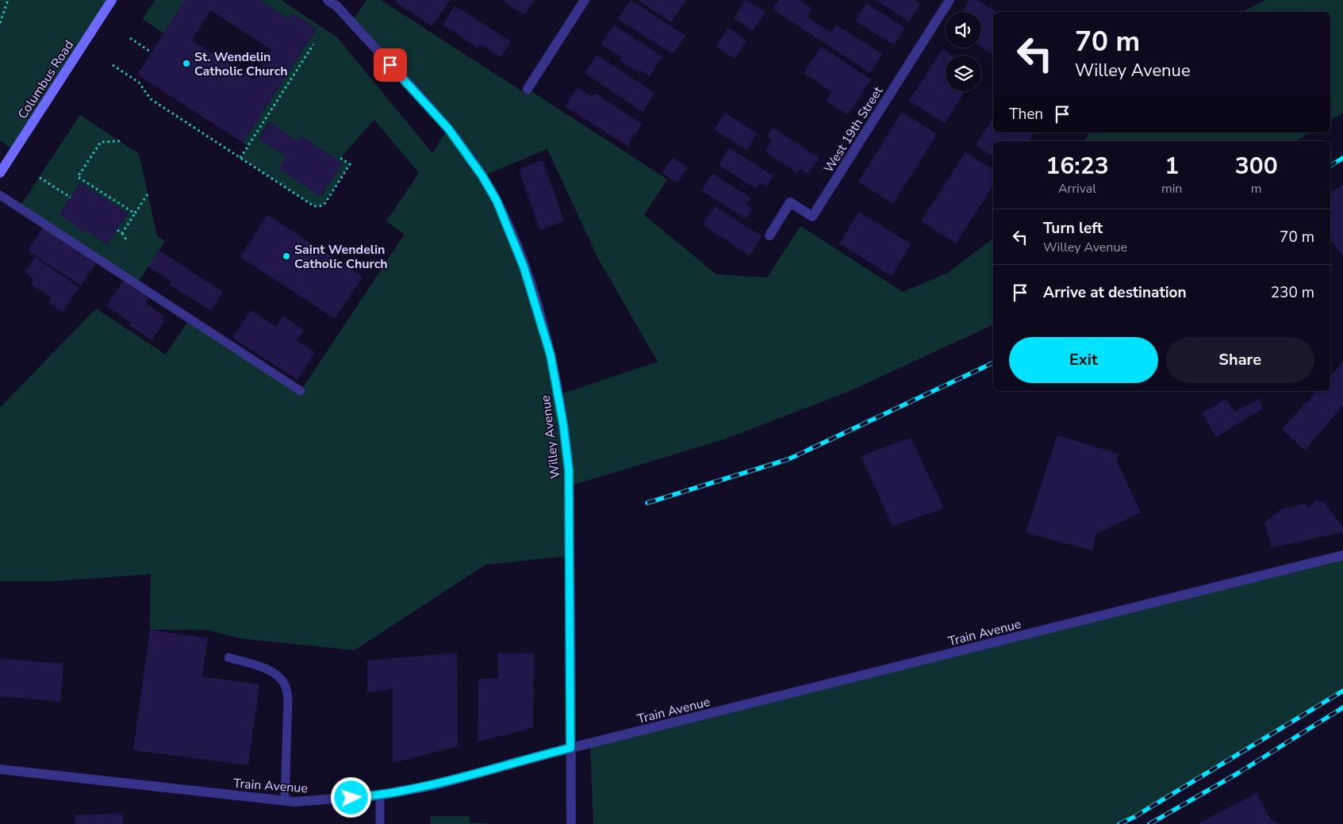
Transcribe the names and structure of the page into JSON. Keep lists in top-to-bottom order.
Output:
{
  "streets": {
    "street": [
      "Columbus Road",
      "West 19th Street",
      "Willey Avenue",
      "Train Avenue"
    ]
  },
  "crossings": [
    ["Willey Avenue", "Train Avenue"]
  ],
  "places": ["St. Wendelin Catholic Church", "Saint Wendelin Catholic Church"],
  "page": {
    "turn": ["70 m", "Willey Avenue"],
    "then": "Then",
    "eta": [
      "16:23",
      "Arrival",
      "1",
      "min",
      "300",
      "m"
    ],
    "list": [
      {
        "name": "Turn left",
        "note": "Willey Avenue",
        "value": "70 m"
      },
      {
        "name": "Arrive at destination",
        "value": "230 m"
      }
    ],
    "buttons": ["Exit", "Share"]
  }
}
